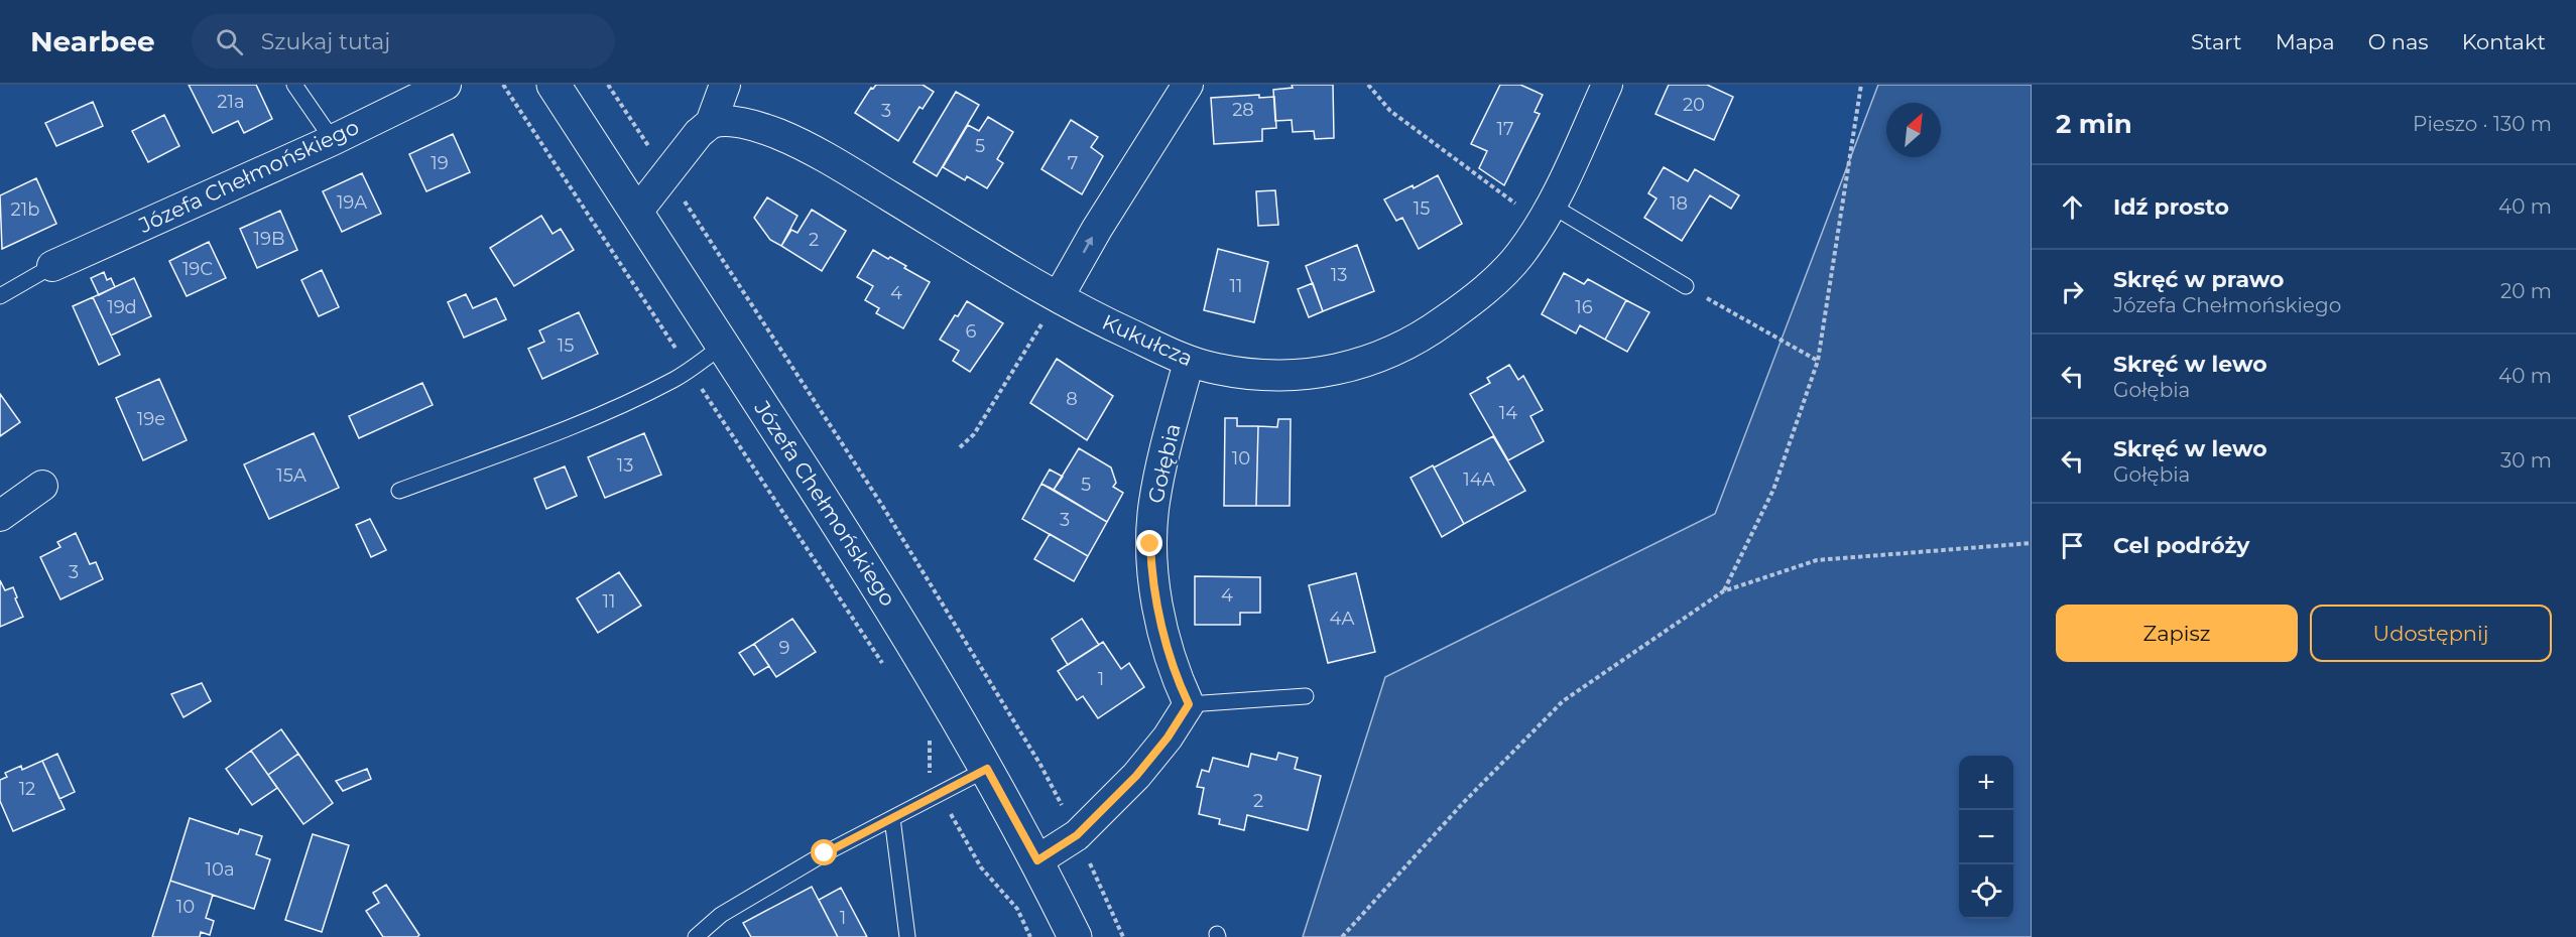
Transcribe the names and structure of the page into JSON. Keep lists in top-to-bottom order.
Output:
{
  "streets": {
    "street": ["Józefa Chełmońskiego", "Kukułcza", "Gołębia"]
  },
  "crossings": [
    ["Kukułcza", "Gołębia"]
  ],
  "house_numbers": [
    "21a",
    "20",
    "28",
    "3",
    "17",
    "5",
    "19",
    "7",
    "19A",
    "18",
    "15",
    "21b",
    "19B",
    "2",
    "19C",
    "13",
    "11",
    "4",
    "19d",
    "16",
    "6",
    "15",
    "8",
    "14",
    "19e",
    "10",
    "13",
    "15A",
    "14A",
    "5",
    "3",
    "3",
    "4",
    "11",
    "4A",
    "9",
    "1",
    "12",
    "2",
    "10a",
    "10",
    "1"
  ],
  "north": "top right",
  "page": {
    "header": "Nearbee",
    "search": "Szukaj tutaj",
    "nav": [
      "Start",
      "Mapa",
      "O nas",
      "Kontakt"
    ],
    "heading": ["2 min", "Pieszo · 130 m"],
    "list": [
      ["Idź prosto", "40 m"],
      ["Skręć w prawo", "Józefa Chełmońskiego", "20 m"],
      ["Skręć w lewo", "Gołębia", "40 m"],
      ["Skręć w lewo", "Gołębia", "30 m"],
      "Cel podróży"
    ],
    "buttons": ["Zapisz", "Udostępnij"],
    "map_buttons": ["+", "−"]
  }
}
